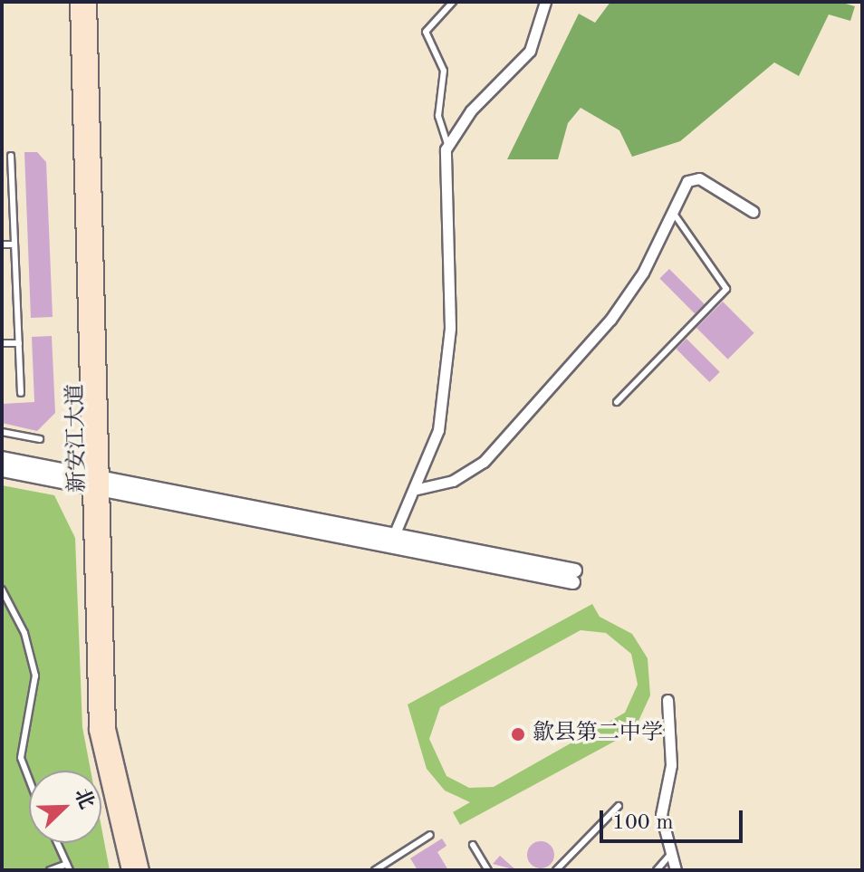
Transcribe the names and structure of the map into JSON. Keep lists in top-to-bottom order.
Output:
{
  "streets": {
    "main road": ["新安江大道"]
  },
  "places": ["歙县第二中学"],
  "scale_bar": "100 m",
  "north": "top right"
}
